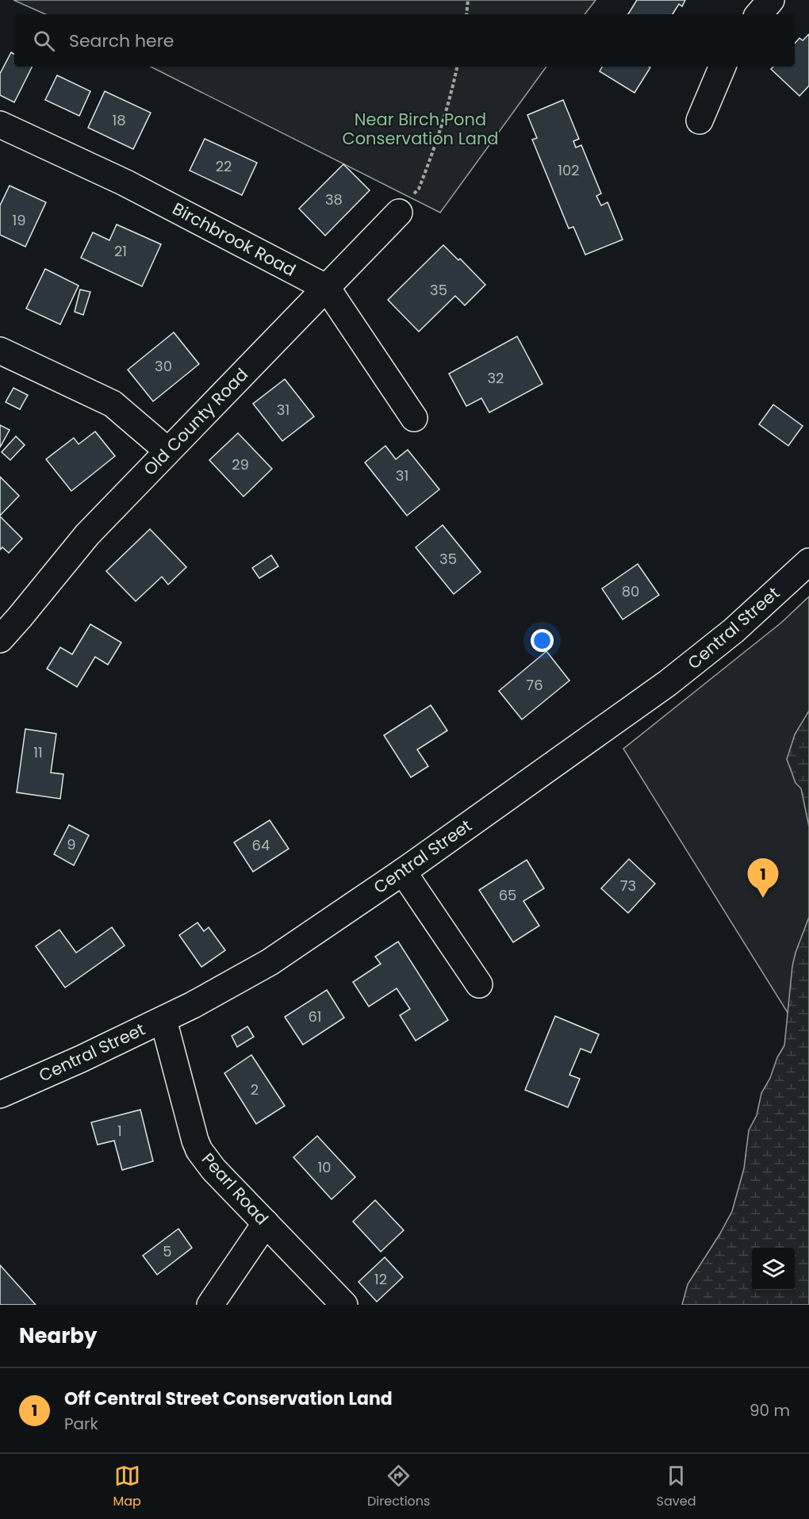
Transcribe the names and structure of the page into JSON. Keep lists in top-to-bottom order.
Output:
{
  "streets": {
    "street": [
      "Birchbrook Road",
      "Old County Road",
      "Central Street",
      "Pearl Road"
    ]
  },
  "crossings": [
    ["Birchbrook Road", "Old County Road"],
    ["Central Street", "Pearl Road"]
  ],
  "parks": ["Near Birch Pond Conservation Land"],
  "house_numbers": [
    "18",
    "22",
    "102",
    "38",
    "19",
    "21",
    "35",
    "30",
    "32",
    "31",
    "29",
    "31",
    "35",
    "80",
    "76",
    "11",
    "9",
    "64",
    "73",
    "65",
    "61",
    "2",
    "1",
    "10",
    "5",
    "12"
  ],
  "page": {
    "search": "Search here",
    "pins": "1",
    "heading": "Nearby",
    "list": [
      {
        "mark": "1",
        "name": "Off Central Street Conservation Land",
        "note": "Park",
        "value": "90 m"
      }
    ],
    "nav": ["Map", "Directions", "Saved"]
  }
}
